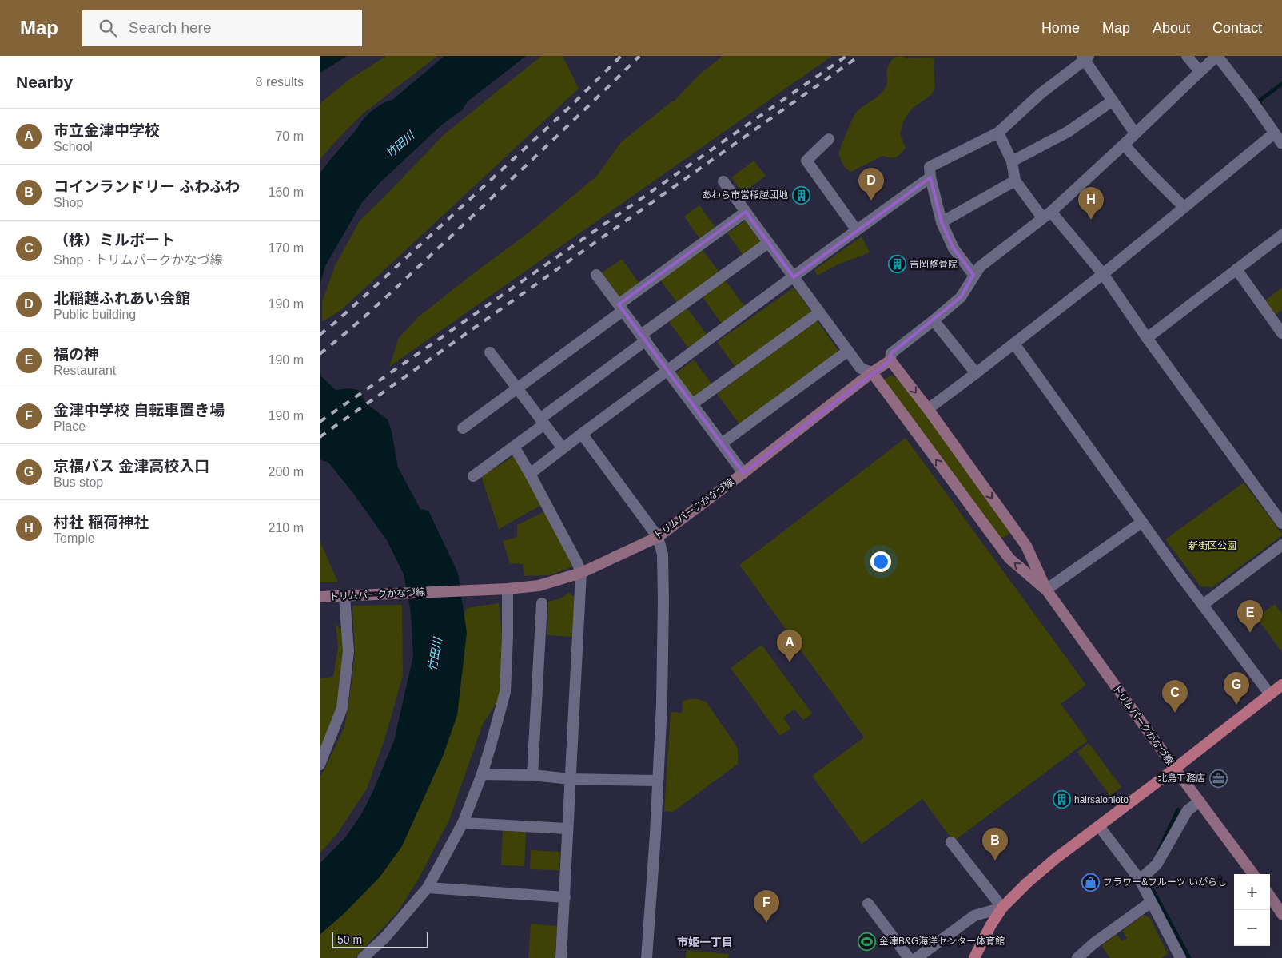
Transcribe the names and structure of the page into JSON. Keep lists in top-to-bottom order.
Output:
{
  "streets": {
    "main road": ["トリムパークかなづ線"]
  },
  "districts": ["市姫一丁目"],
  "water": ["竹田川"],
  "parks": ["新街区公園"],
  "places": {
    "building": ["あわら市営稲越団地", "吉岡整骨院", "hairsalonloto"],
    "office": ["北島工務店"],
    "shop": ["フラワー&フルーツ いがらし"],
    "sports": ["金津B&G海洋センター体育館"]
  },
  "scale_bar": "50 m",
  "page": {
    "header": "Map",
    "search": "Search here",
    "nav": [
      "Home",
      "Map",
      "About",
      "Contact"
    ],
    "heading": ["Nearby", "8 results"],
    "list": [
      {
        "mark": "A",
        "name": "市立金津中学校",
        "note": "School",
        "value": "70 m"
      },
      {
        "mark": "B",
        "name": "コインランドリー ふわふわ",
        "note": "Shop",
        "value": "160 m"
      },
      {
        "mark": "C",
        "name": "（株）ミルポート",
        "note": "Shop · トリムパークかなづ線",
        "value": "170 m"
      },
      {
        "mark": "D",
        "name": "北稲越ふれあい会館",
        "note": "Public building",
        "value": "190 m"
      },
      {
        "mark": "E",
        "name": "福の神",
        "note": "Restaurant",
        "value": "190 m"
      },
      {
        "mark": "F",
        "name": "金津中学校 自転車置き場",
        "note": "Place",
        "value": "190 m"
      },
      {
        "mark": "G",
        "name": "京福バス 金津高校入口",
        "note": "Bus stop",
        "value": "200 m"
      },
      {
        "mark": "H",
        "name": "村社 稲荷神社",
        "note": "Temple",
        "value": "210 m"
      }
    ],
    "pins": [
      "D",
      "H",
      "E",
      "A",
      "G",
      "C",
      "B",
      "F"
    ],
    "map_buttons": ["+", "−"],
    "scale": "50 m"
  }
}
